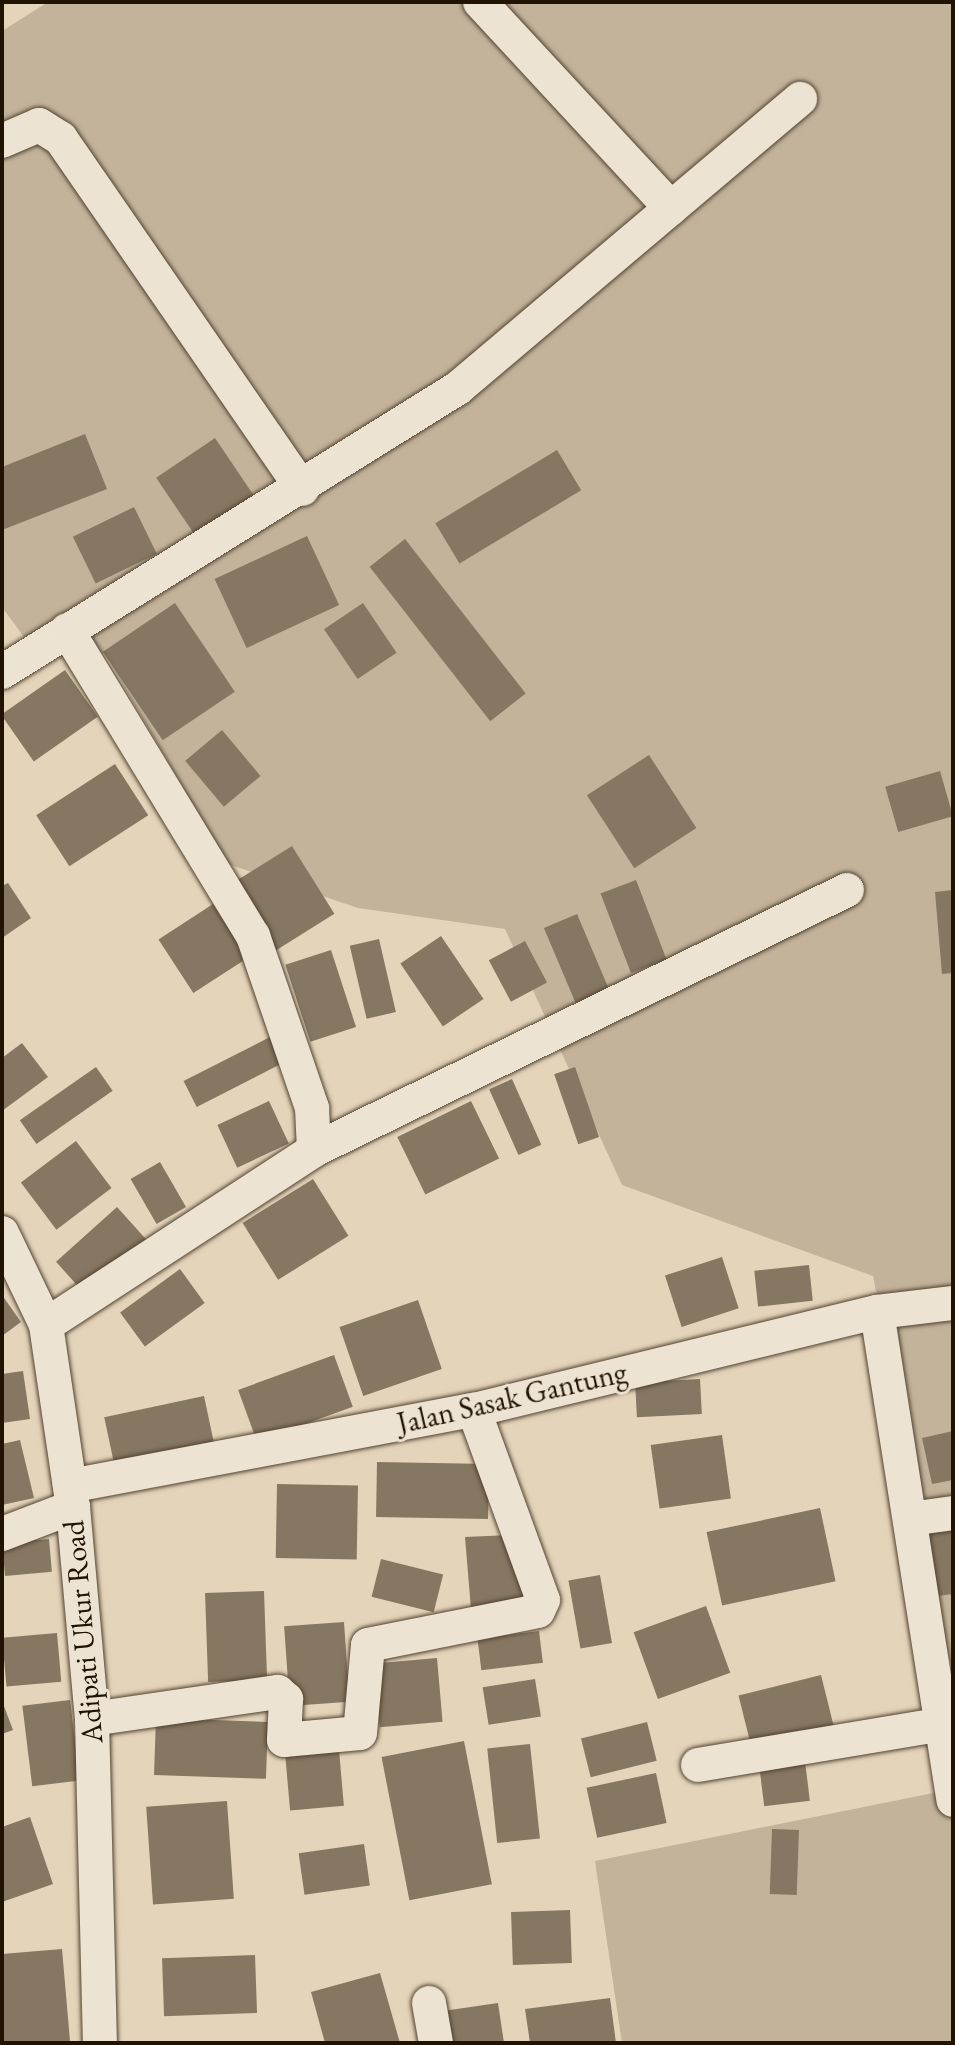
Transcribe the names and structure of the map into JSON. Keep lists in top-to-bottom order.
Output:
{
  "streets": {
    "street": ["Jalan Sasak Gantung", "Adipati Ukur Road"]
  },
  "crossings": [
    ["Jalan Sasak Gantung", "Adipati Ukur Road"]
  ]
}
